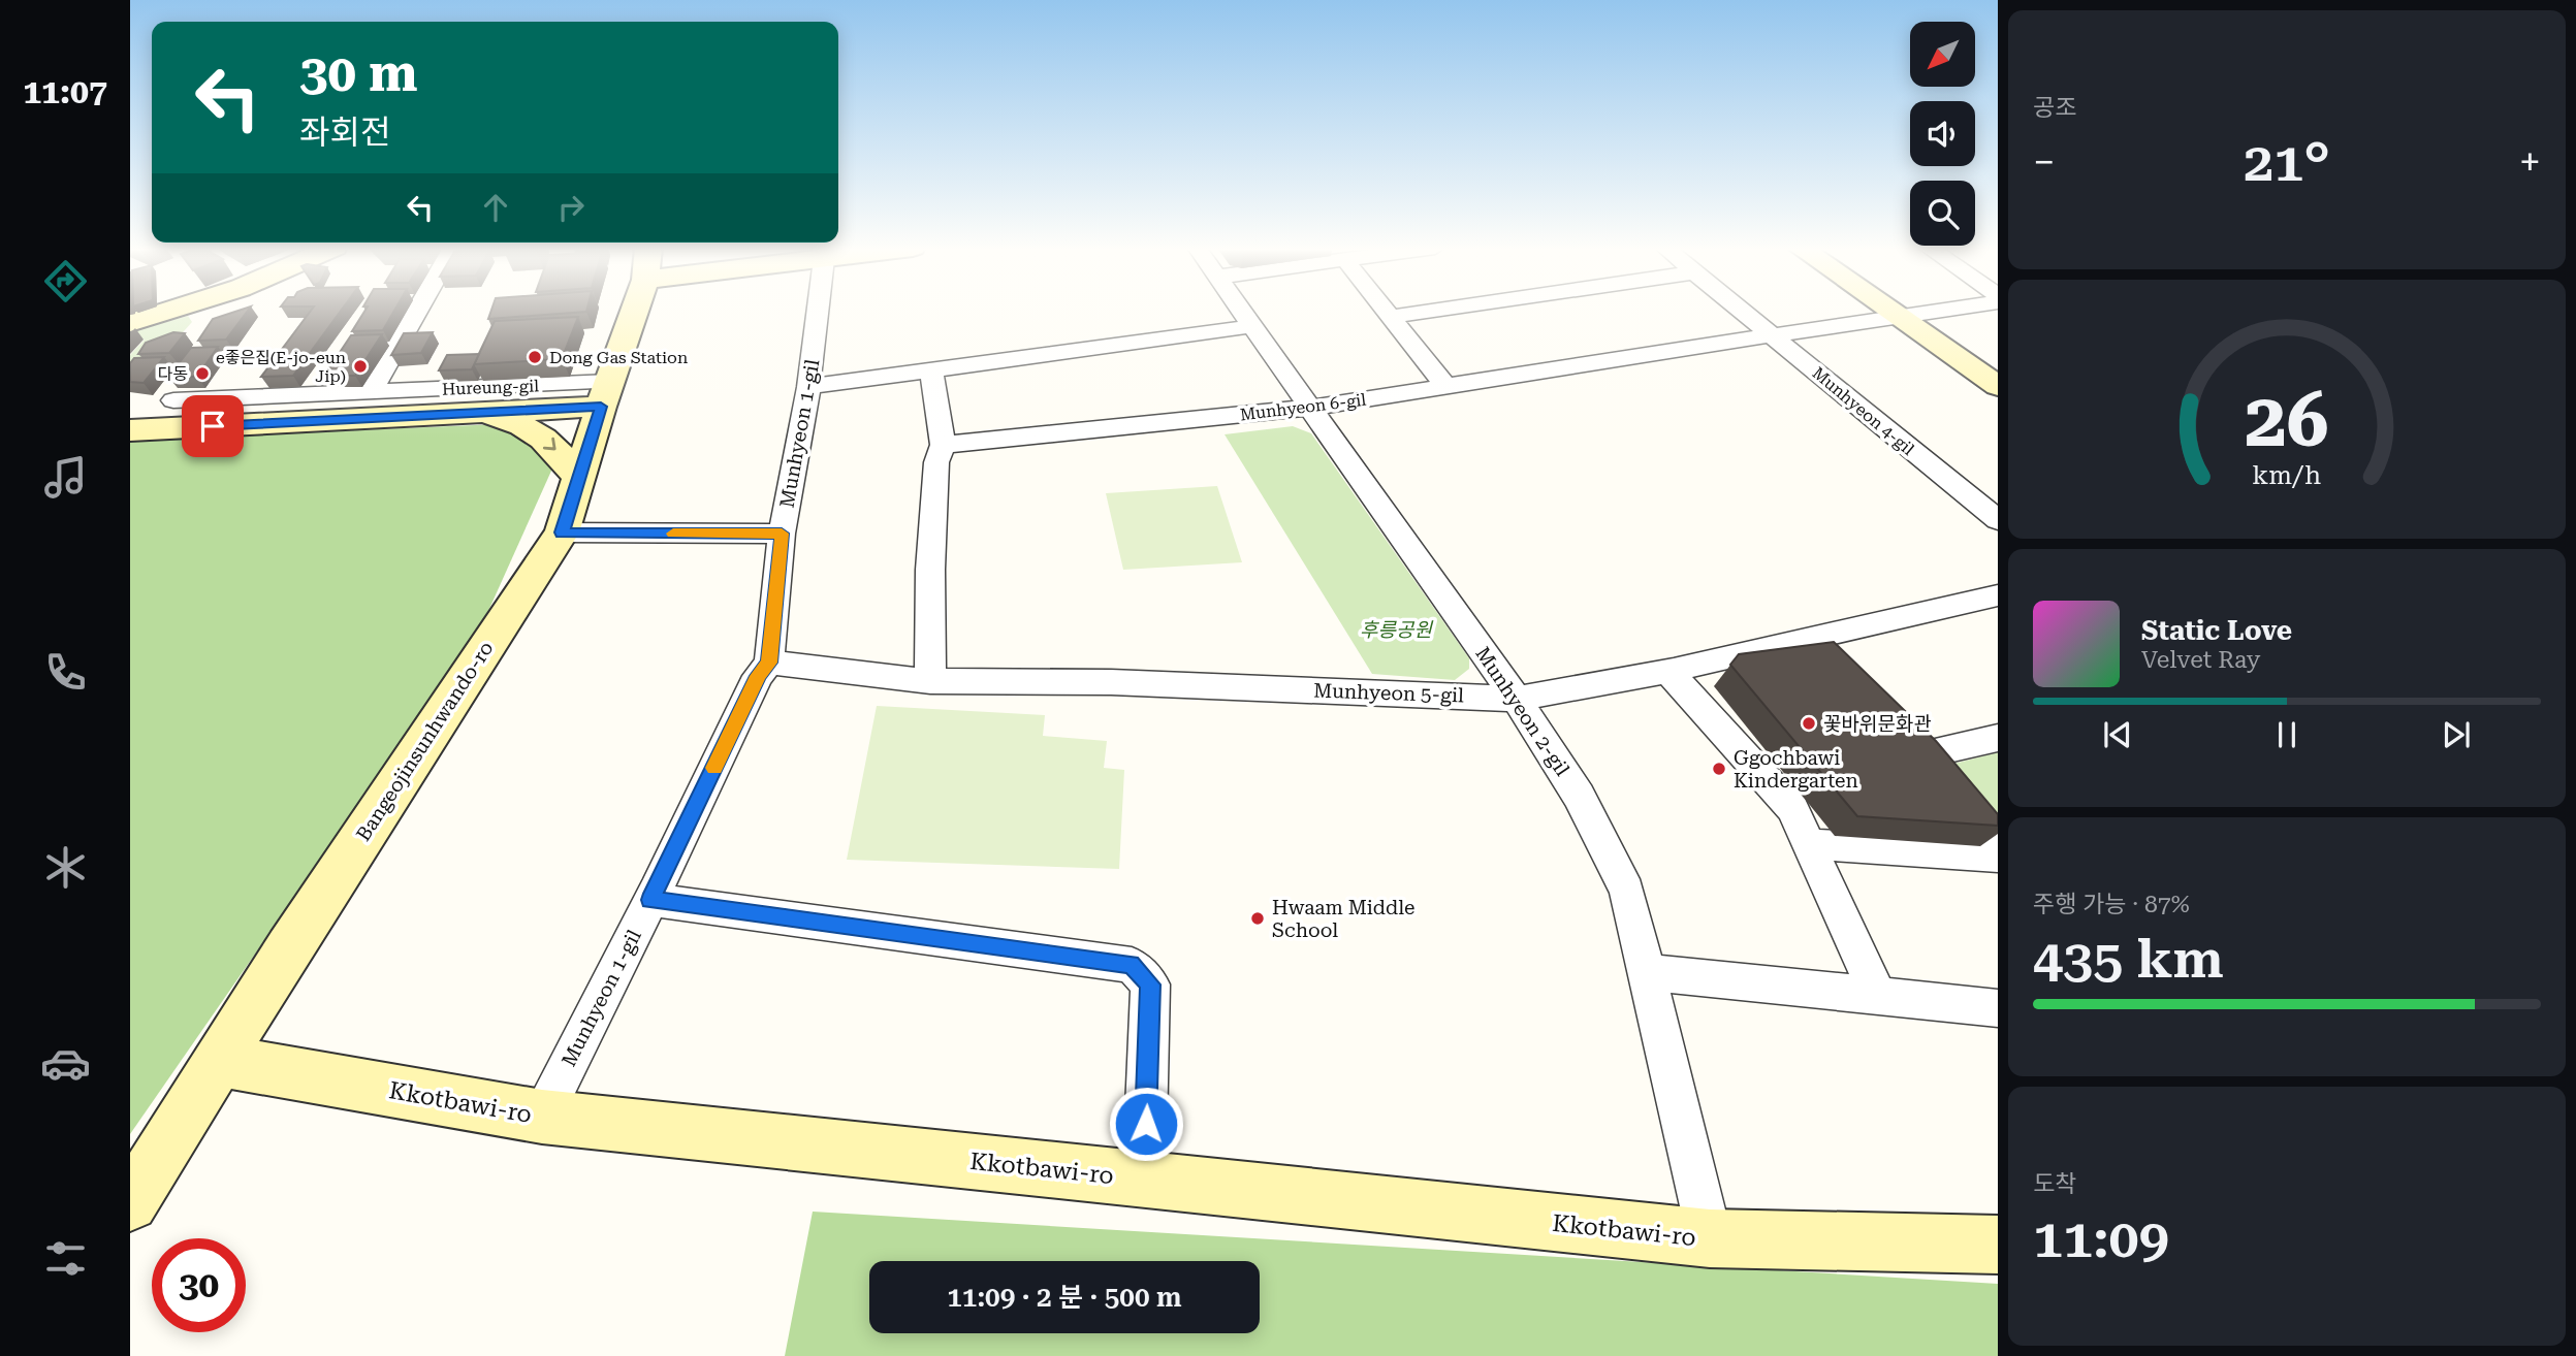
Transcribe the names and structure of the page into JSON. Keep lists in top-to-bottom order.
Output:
{
  "streets": {
    "street": [
      "Hureung-gil",
      "Munhyeon 6-gil",
      "Munhyeon 4-gil",
      "Munhyeon 1-gil",
      "Munhyeon 5-gil",
      "Munhyeon 2-gil",
      "Bangeojinsunhwando-ro",
      "Kkotbawi-ro"
    ]
  },
  "crossings": [
    ["Hureung-gil", "Bangeojinsunhwando-ro"],
    ["Munhyeon 6-gil", "Munhyeon 4-gil"],
    ["Munhyeon 6-gil", "Munhyeon 2-gil"],
    ["Munhyeon 1-gil", "Munhyeon 5-gil"],
    ["Munhyeon 1-gil", "Kkotbawi-ro"],
    ["Munhyeon 5-gil", "Munhyeon 2-gil"],
    ["Munhyeon 2-gil", "Kkotbawi-ro"],
    ["Bangeojinsunhwando-ro", "Kkotbawi-ro"]
  ],
  "parks": ["후릉공원"],
  "places": [
    "Dong Gas Station",
    "e좋은집(E-jo-eun Jip)",
    "다동",
    "꽃바위문화관",
    "Ggochbawi Kindergarten",
    "Hwaam Middle School"
  ],
  "north": "bottom left",
  "page": {
    "tabs": "11:07",
    "tile": [
      "공조",
      ["주행 가능 · 87%", "435 km"],
      ["도착", "11:09"]
    ],
    "turn": ["30 m", "좌회전"],
    "heat": ["−", "21°", "+"],
    "song": ["Static Love", "Velvet Ray"],
    "limit": "30",
    "trip": "11:09 · 2 분 · 500 m",
    "gauge": ["26", "km/h"]
  }
}
